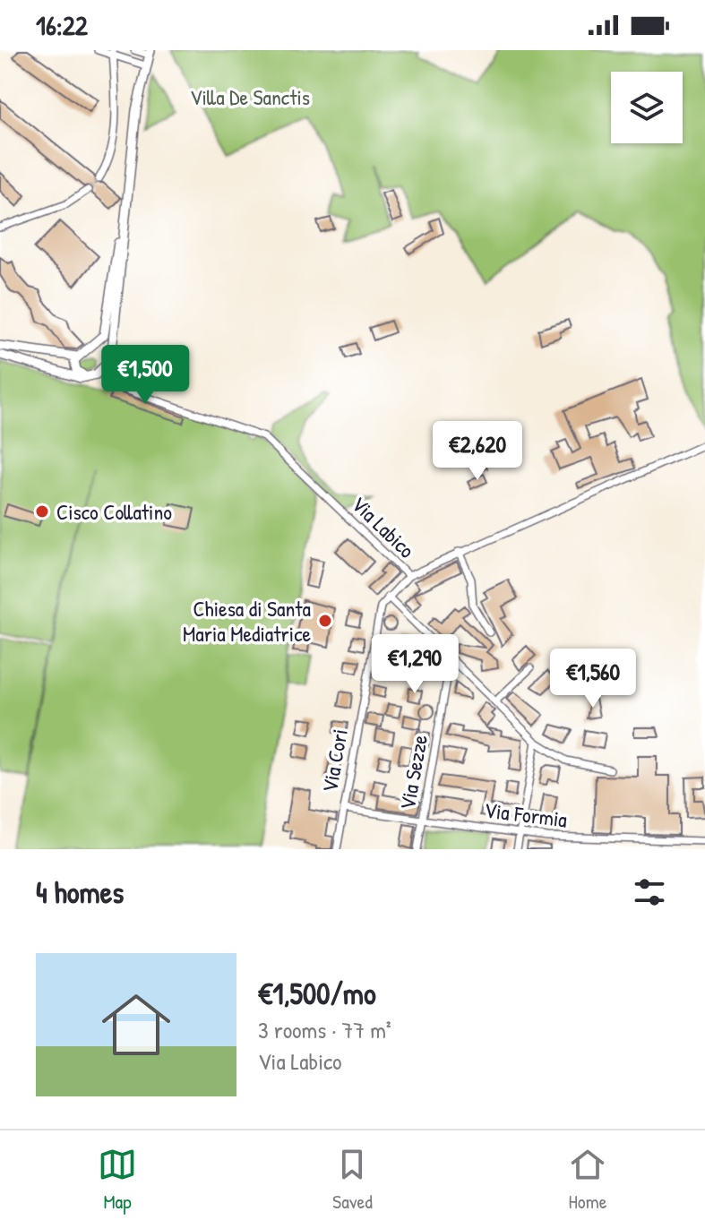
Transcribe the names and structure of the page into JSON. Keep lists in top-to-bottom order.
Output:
{
  "streets": {
    "street": [
      "Via Labico",
      "Via Cori",
      "Via Sezze",
      "Via Formia"
    ]
  },
  "crossings": [
    ["Via Cori", "Via Formia"],
    ["Via Sezze", "Via Formia"]
  ],
  "parks": ["Villa De Sanctis"],
  "places": ["Cisco Collatino", "Chiesa di Santa Maria Mediatrice"],
  "page": {
    "status": "16:22",
    "price": [
      "€1,500",
      "€2,620",
      "€1,290",
      "€1,560"
    ],
    "heading": "4 homes",
    "list": [
      {
        "name": "€1,500/mo",
        "note": "3 rooms · 77 m² · Via Labico"
      }
    ],
    "tabs": ["Map", "Saved", "Home"]
  }
}
